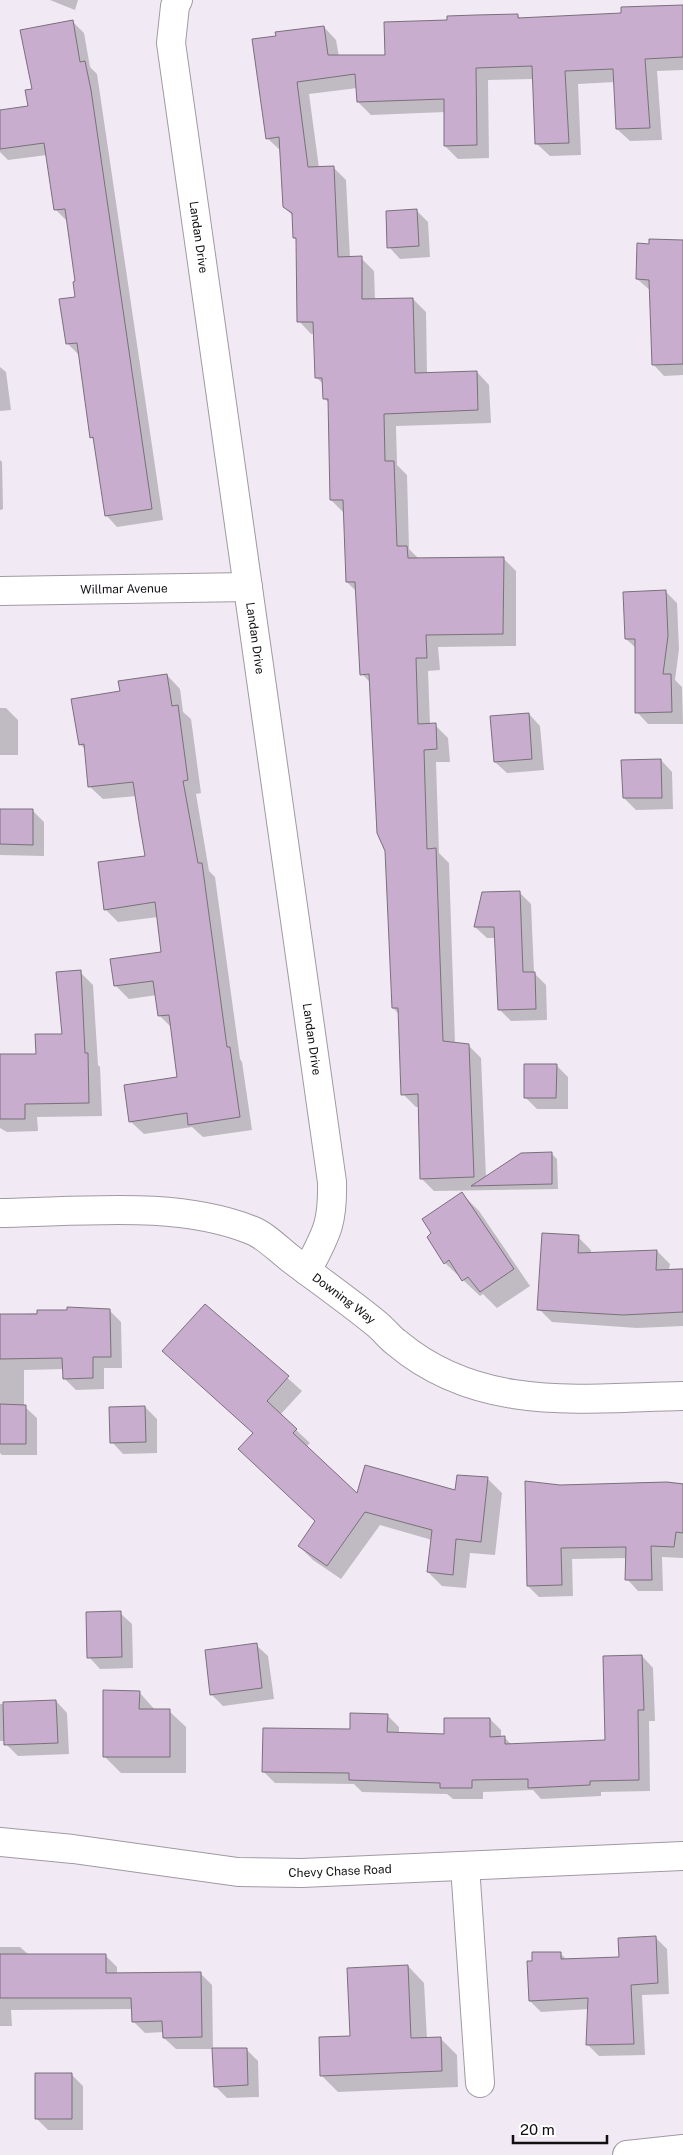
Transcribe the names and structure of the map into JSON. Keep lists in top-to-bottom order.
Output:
{
  "streets": {
    "street": [
      "Landan Drive",
      "Willmar Avenue",
      "Downing Way",
      "Chevy Chase Road"
    ]
  },
  "crossings": [
    ["Landan Drive", "Willmar Avenue"],
    ["Landan Drive", "Downing Way"]
  ],
  "scale_bar": "20 m"
}
